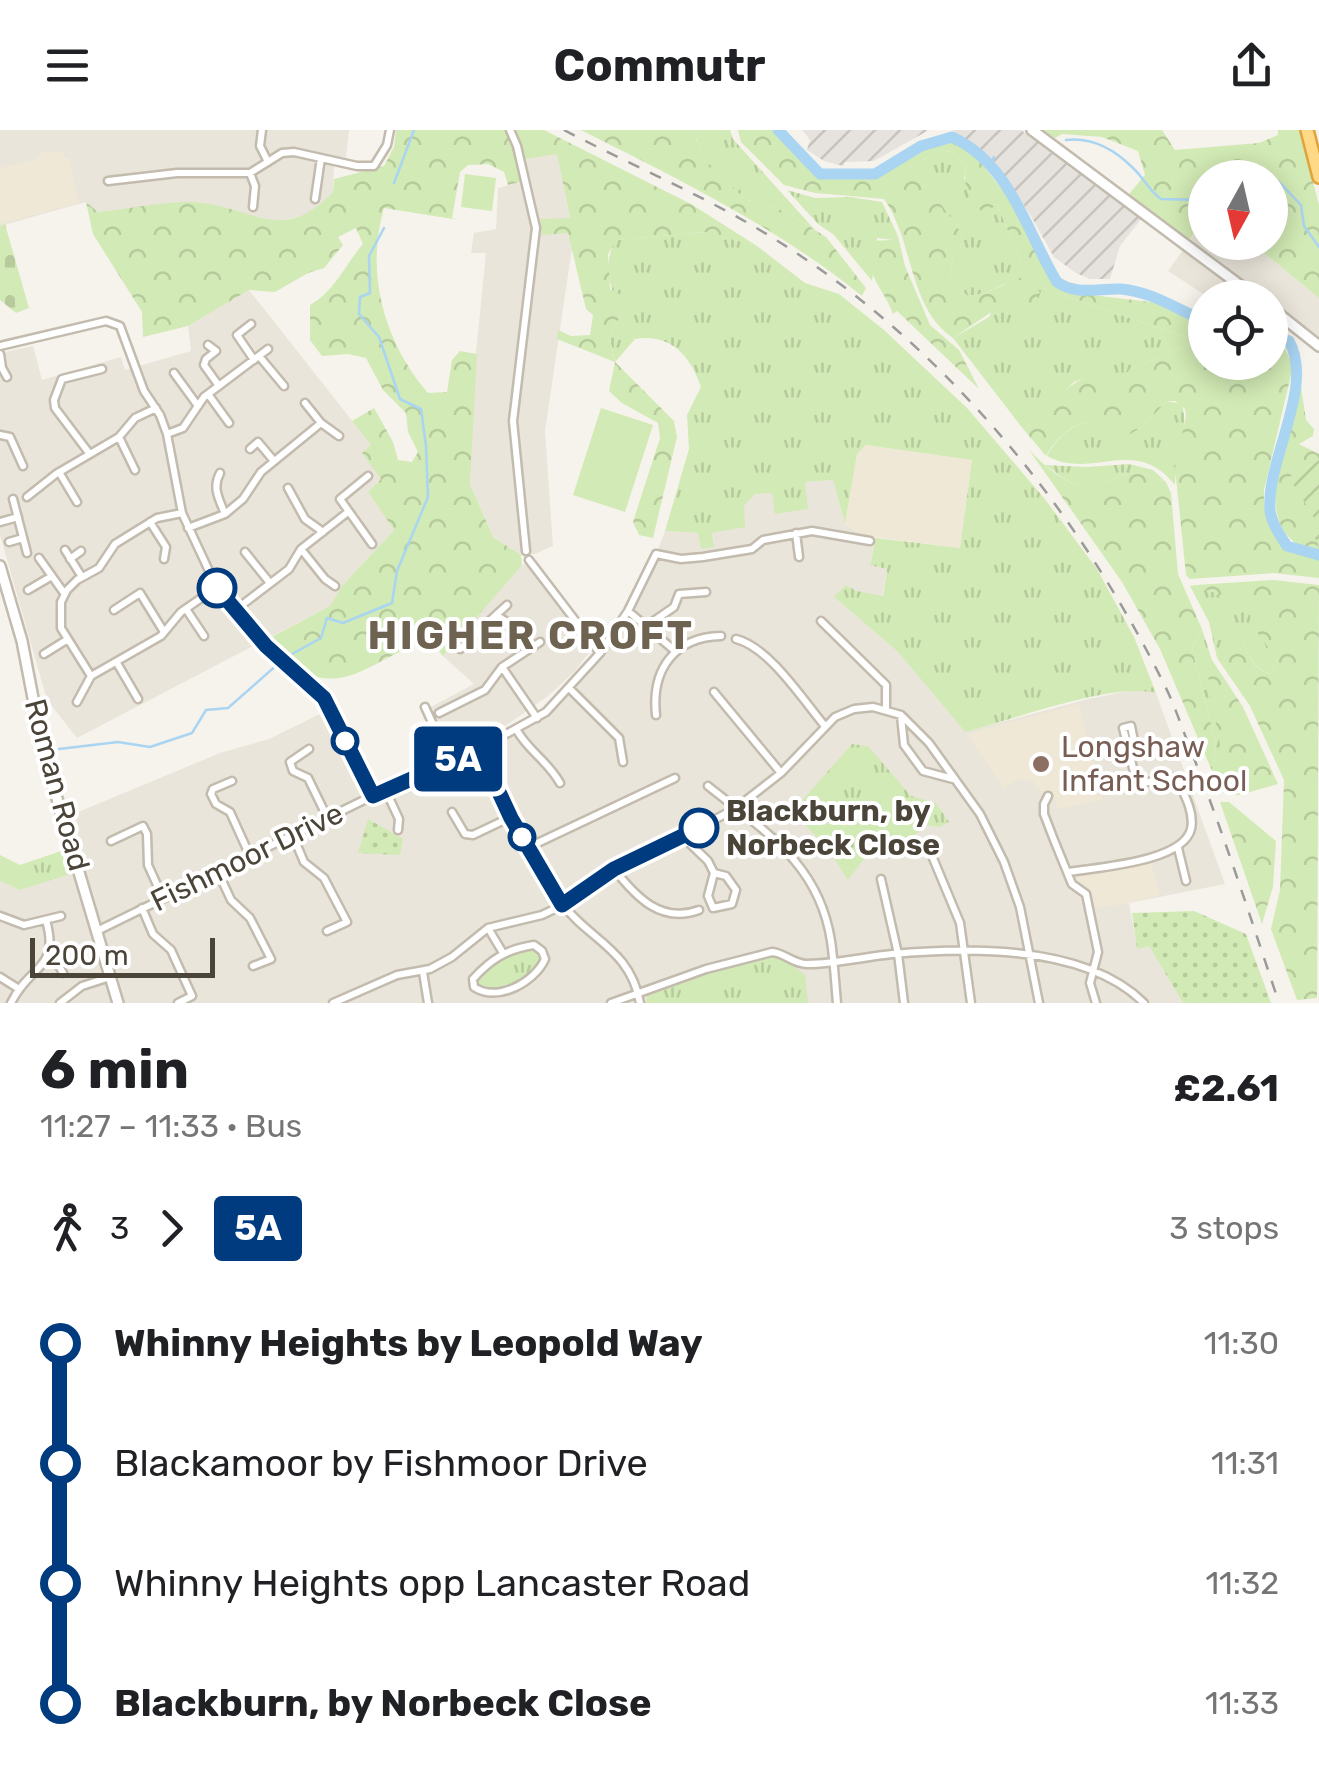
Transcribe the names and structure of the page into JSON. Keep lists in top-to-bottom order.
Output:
{
  "streets": {
    "street": ["Roman Road", "Fishmoor Drive"]
  },
  "crossings": [
    ["Roman Road", "Fishmoor Drive"]
  ],
  "districts": ["HIGHER CROFT"],
  "places": ["Longshaw Infant School", "Blackburn, by Norbeck Close"],
  "lines": ["bus line 5A"],
  "scale_bar": "200 m",
  "north": "bottom",
  "page": {
    "header": "Commutr",
    "on_map": "5A",
    "scale": "200 m",
    "heading": ["6 min", "11:27 – 11:33 · Bus", "£2.61"],
    "legs": ["3", "5A", "3 stops"],
    "list": [
      {
        "name": "Whinny Heights by Leopold Way",
        "value": "11:30"
      },
      {
        "name": "Blackamoor by Fishmoor Drive",
        "value": "11:31"
      },
      {
        "name": "Whinny Heights opp Lancaster Road",
        "value": "11:32"
      },
      {
        "name": "Blackburn, by Norbeck Close",
        "value": "11:33"
      }
    ]
  }
}
